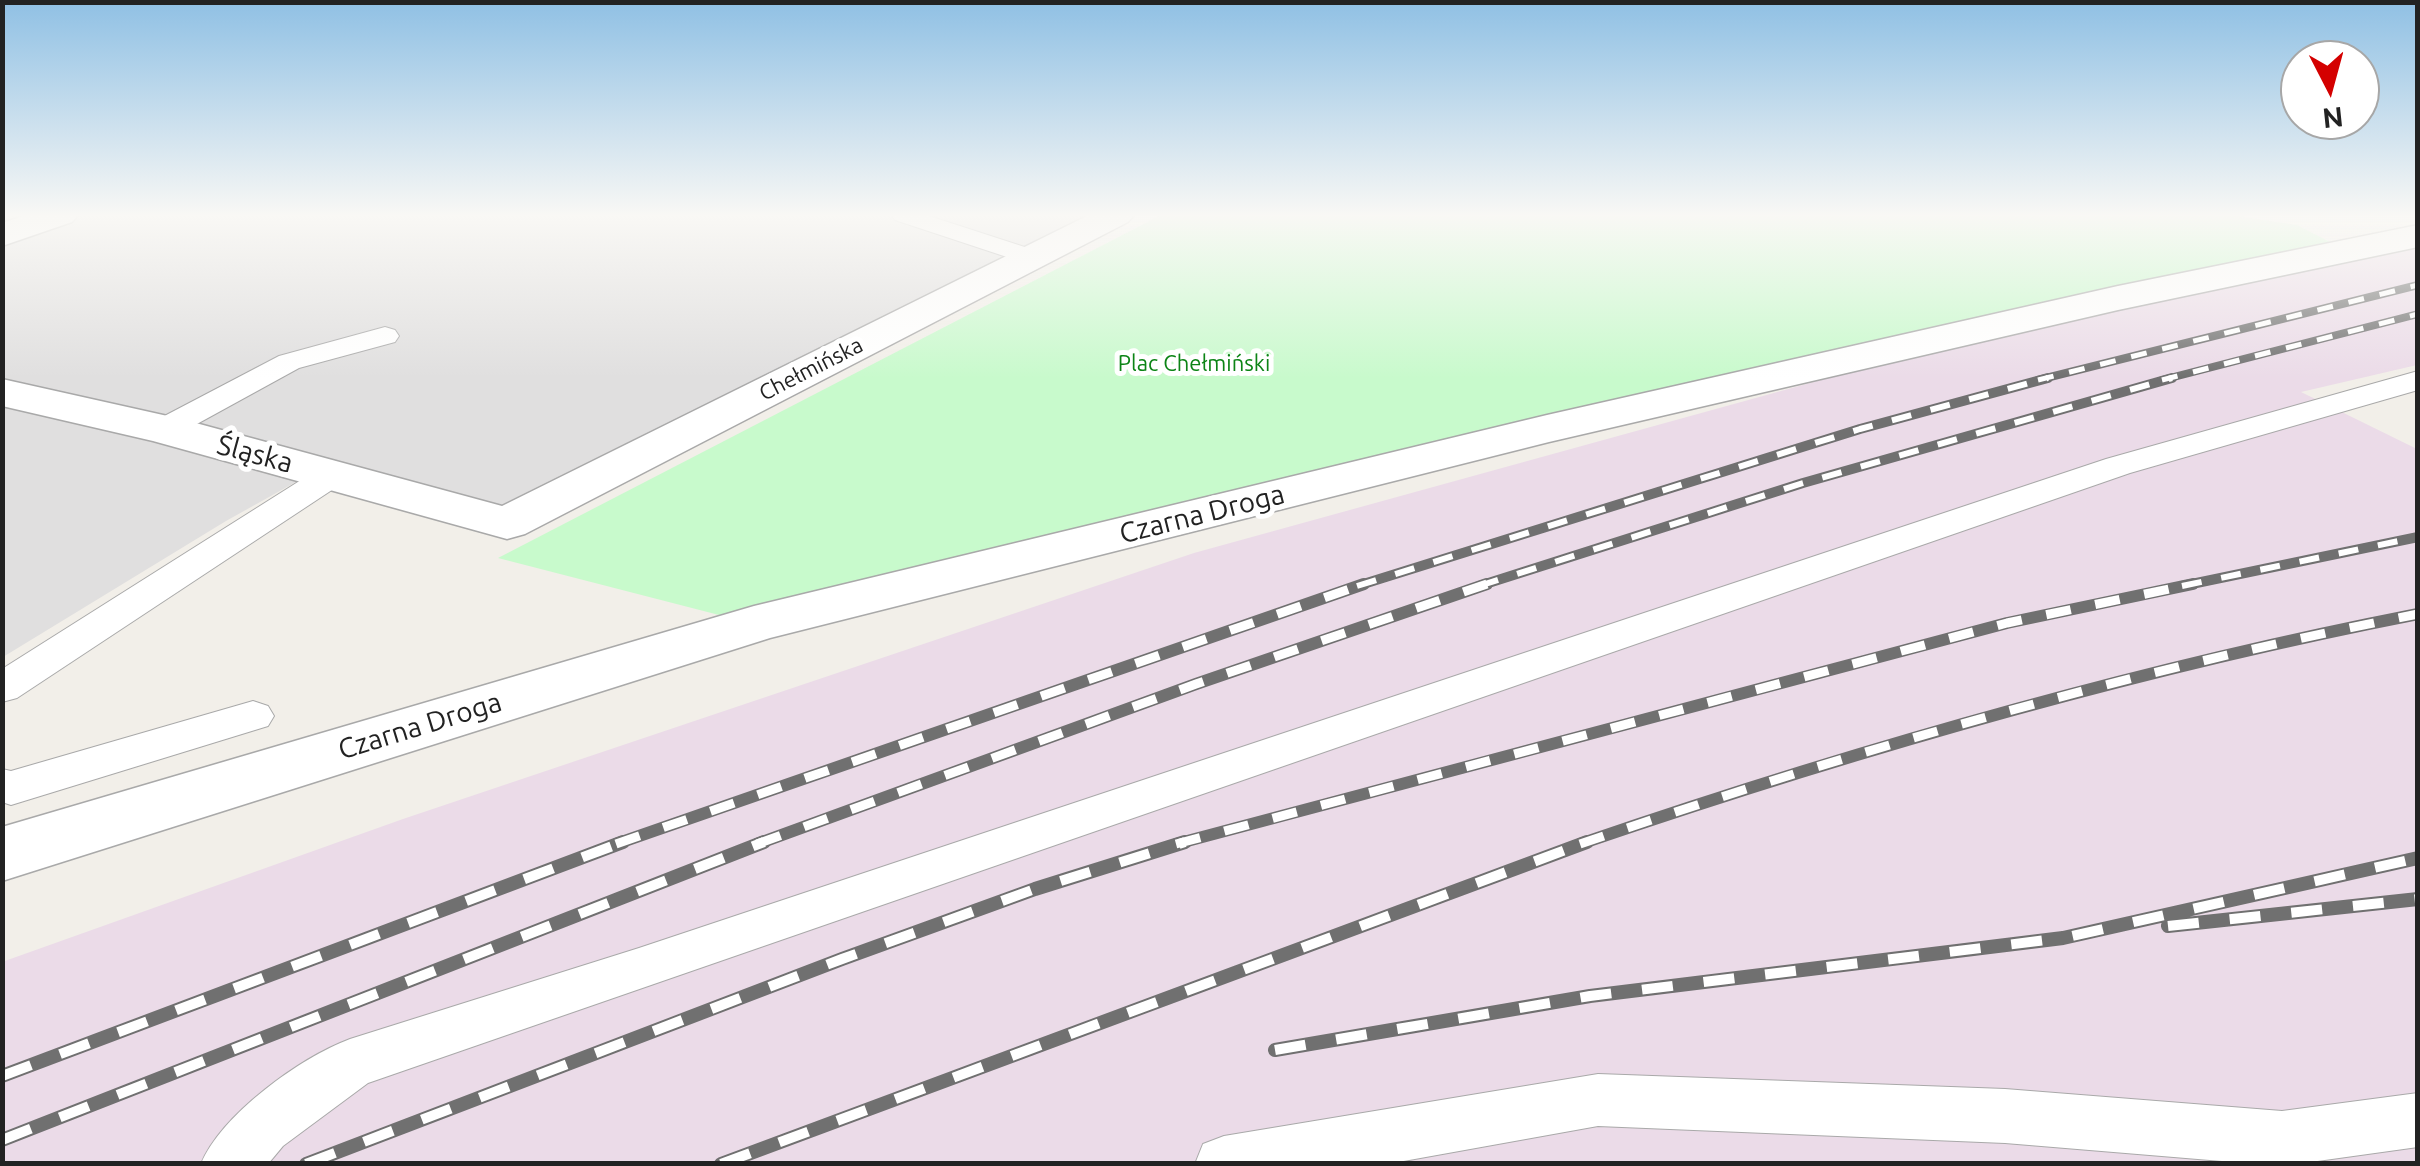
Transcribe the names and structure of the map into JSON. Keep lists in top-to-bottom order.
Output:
{
  "streets": {
    "street": ["Chełmińska", "Śląska", "Czarna Droga"]
  },
  "crossings": [
    ["Chełmińska", "Śląska"]
  ],
  "parks": ["Plac Chełmiński"],
  "north": "bottom"
}
